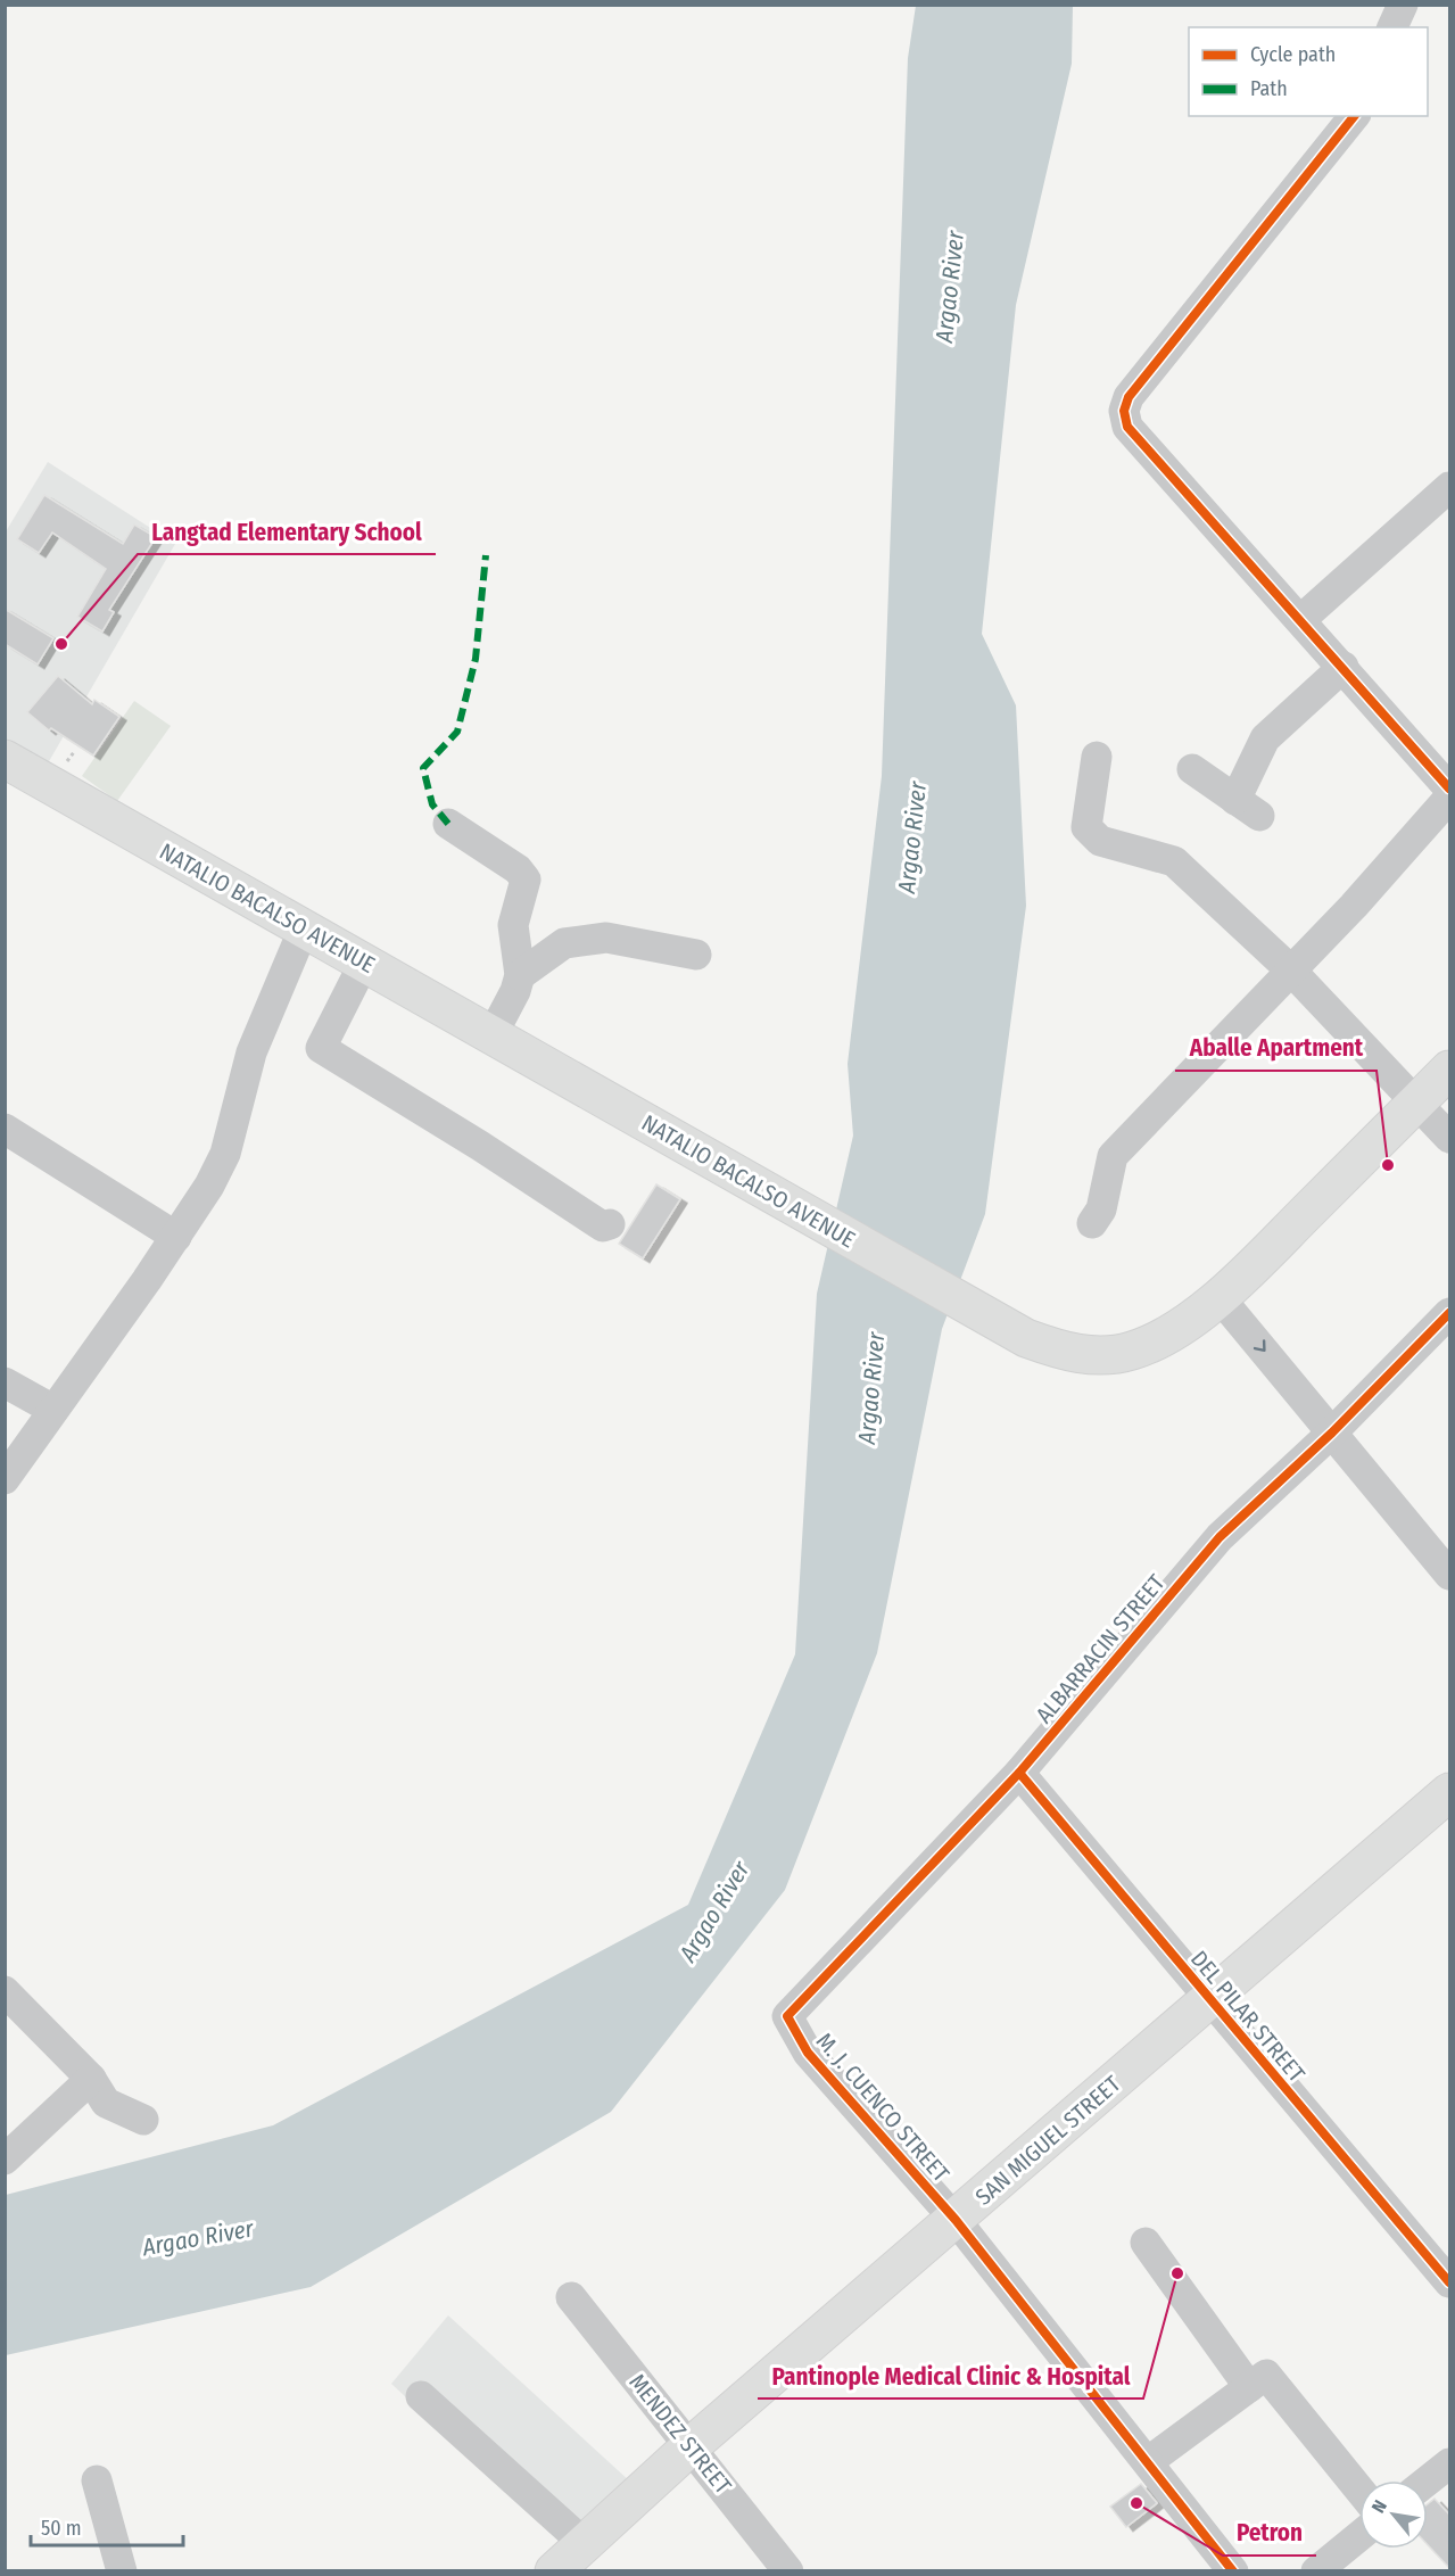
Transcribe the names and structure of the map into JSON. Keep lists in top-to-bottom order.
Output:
{
  "streets": {
    "main road": ["NATALIO BACALSO AVENUE", "SAN MIGUEL STREET"],
    "street": [
      "ALBARRACIN STREET",
      "DEL PILAR STREET",
      "M. J. CUENCO STREET",
      "MENDEZ STREET"
    ]
  },
  "crossings": [
    ["ALBARRACIN STREET", "DEL PILAR STREET"],
    ["ALBARRACIN STREET", "M. J. CUENCO STREET"],
    ["DEL PILAR STREET", "SAN MIGUEL STREET"],
    ["M. J. CUENCO STREET", "SAN MIGUEL STREET"],
    ["SAN MIGUEL STREET", "MENDEZ STREET"]
  ],
  "water": ["Argao River"],
  "places": [
    "Langtad Elementary School",
    "Aballe Apartment",
    "Pantinople Medical Clinic & Hospital",
    "Petron"
  ],
  "legend": ["Cycle path", "Path"],
  "scale_bar": "50 m",
  "north": "top left"
}
